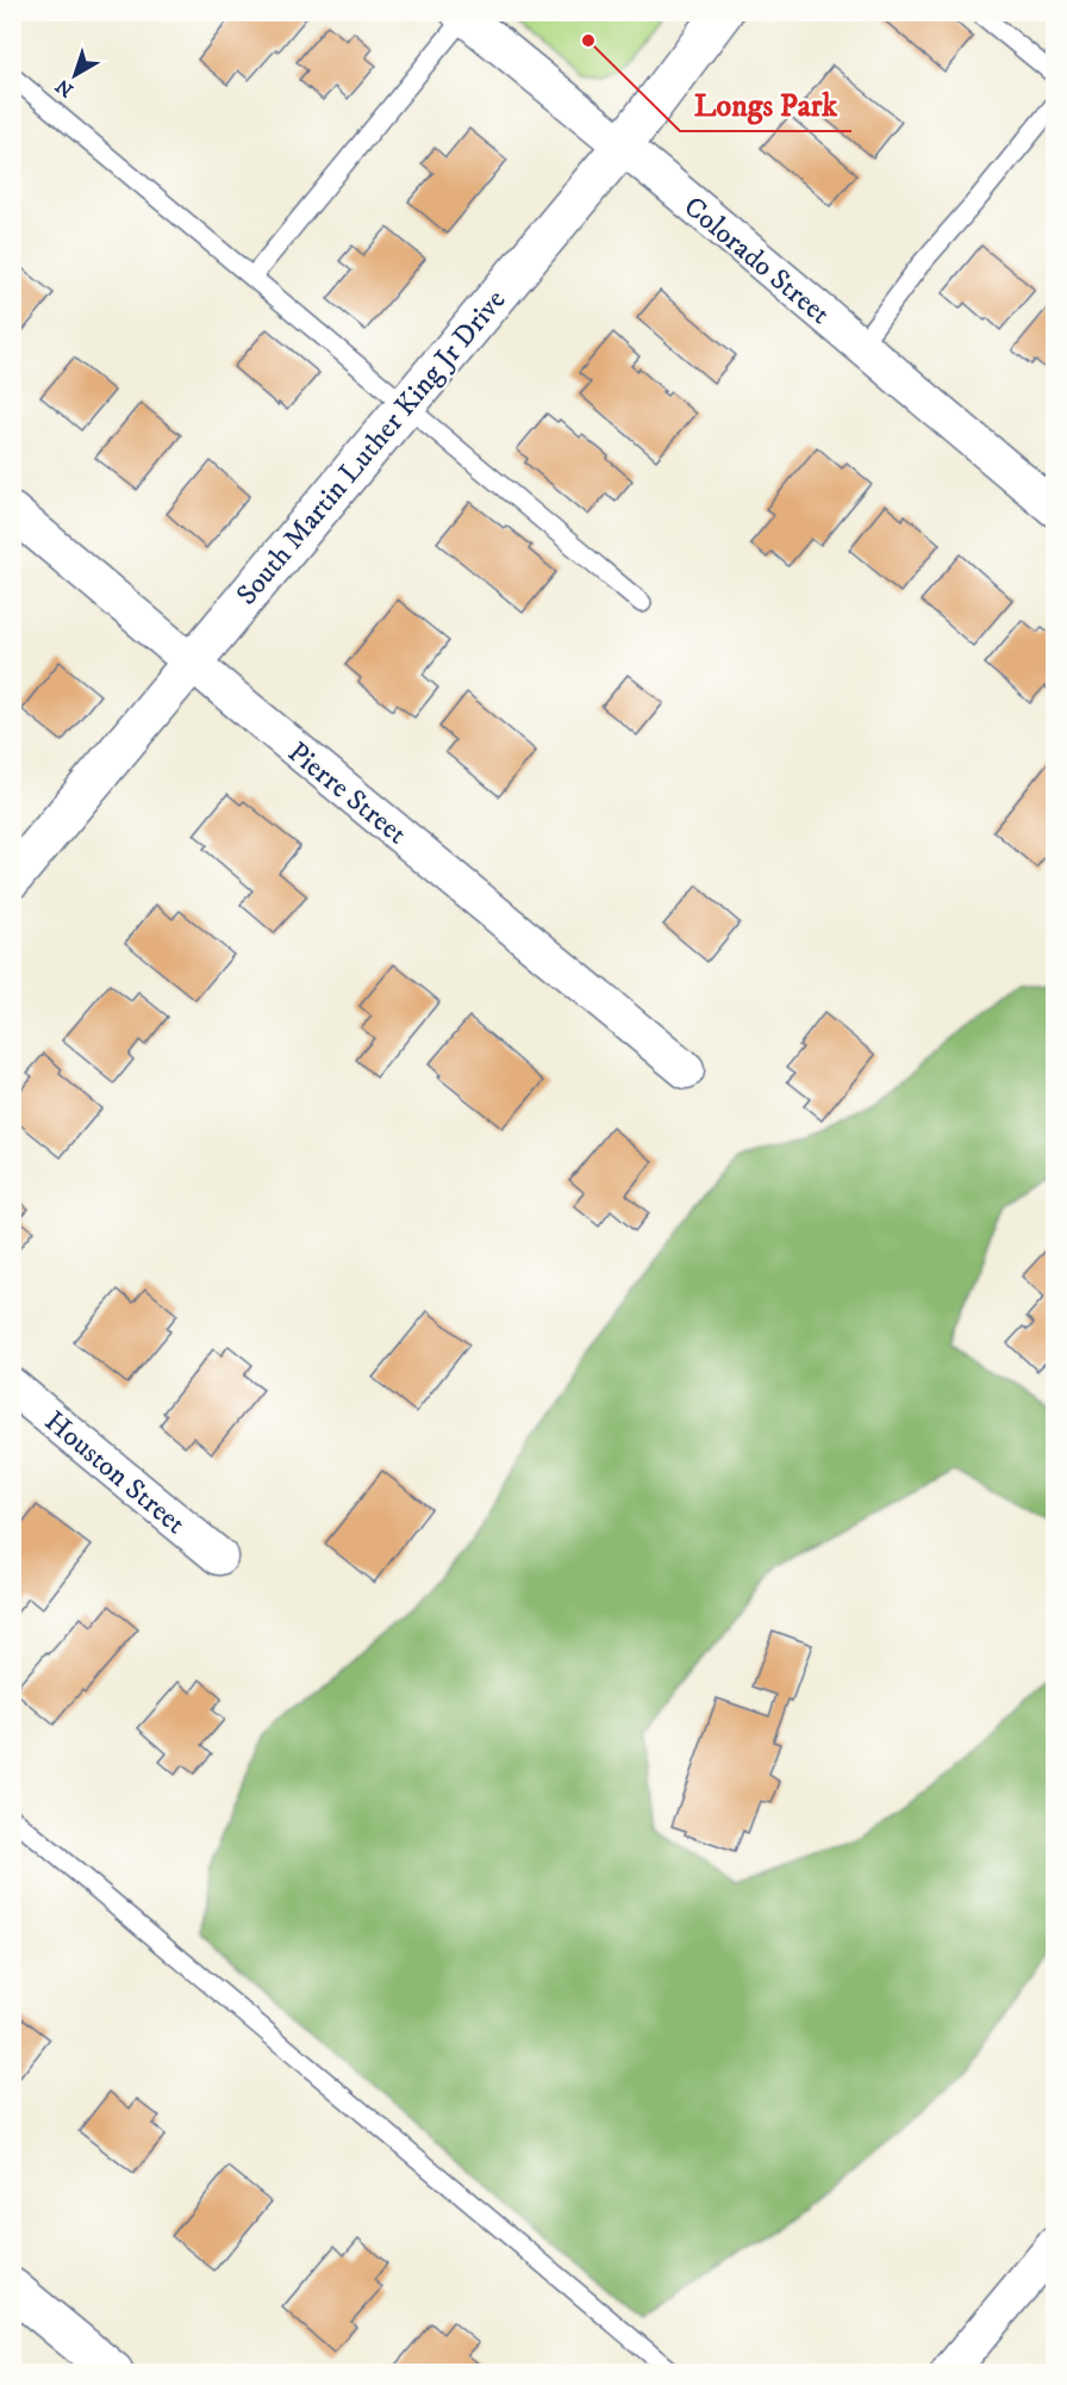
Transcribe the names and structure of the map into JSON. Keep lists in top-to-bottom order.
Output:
{
  "streets": {
    "street": [
      "Colorado Street",
      "South Martin Luther King Jr Drive",
      "Pierre Street",
      "Houston Street"
    ]
  },
  "crossings": [
    ["Colorado Street", "South Martin Luther King Jr Drive"],
    ["South Martin Luther King Jr Drive", "Pierre Street"]
  ],
  "places": ["Longs Park"],
  "north": "bottom left"
}
